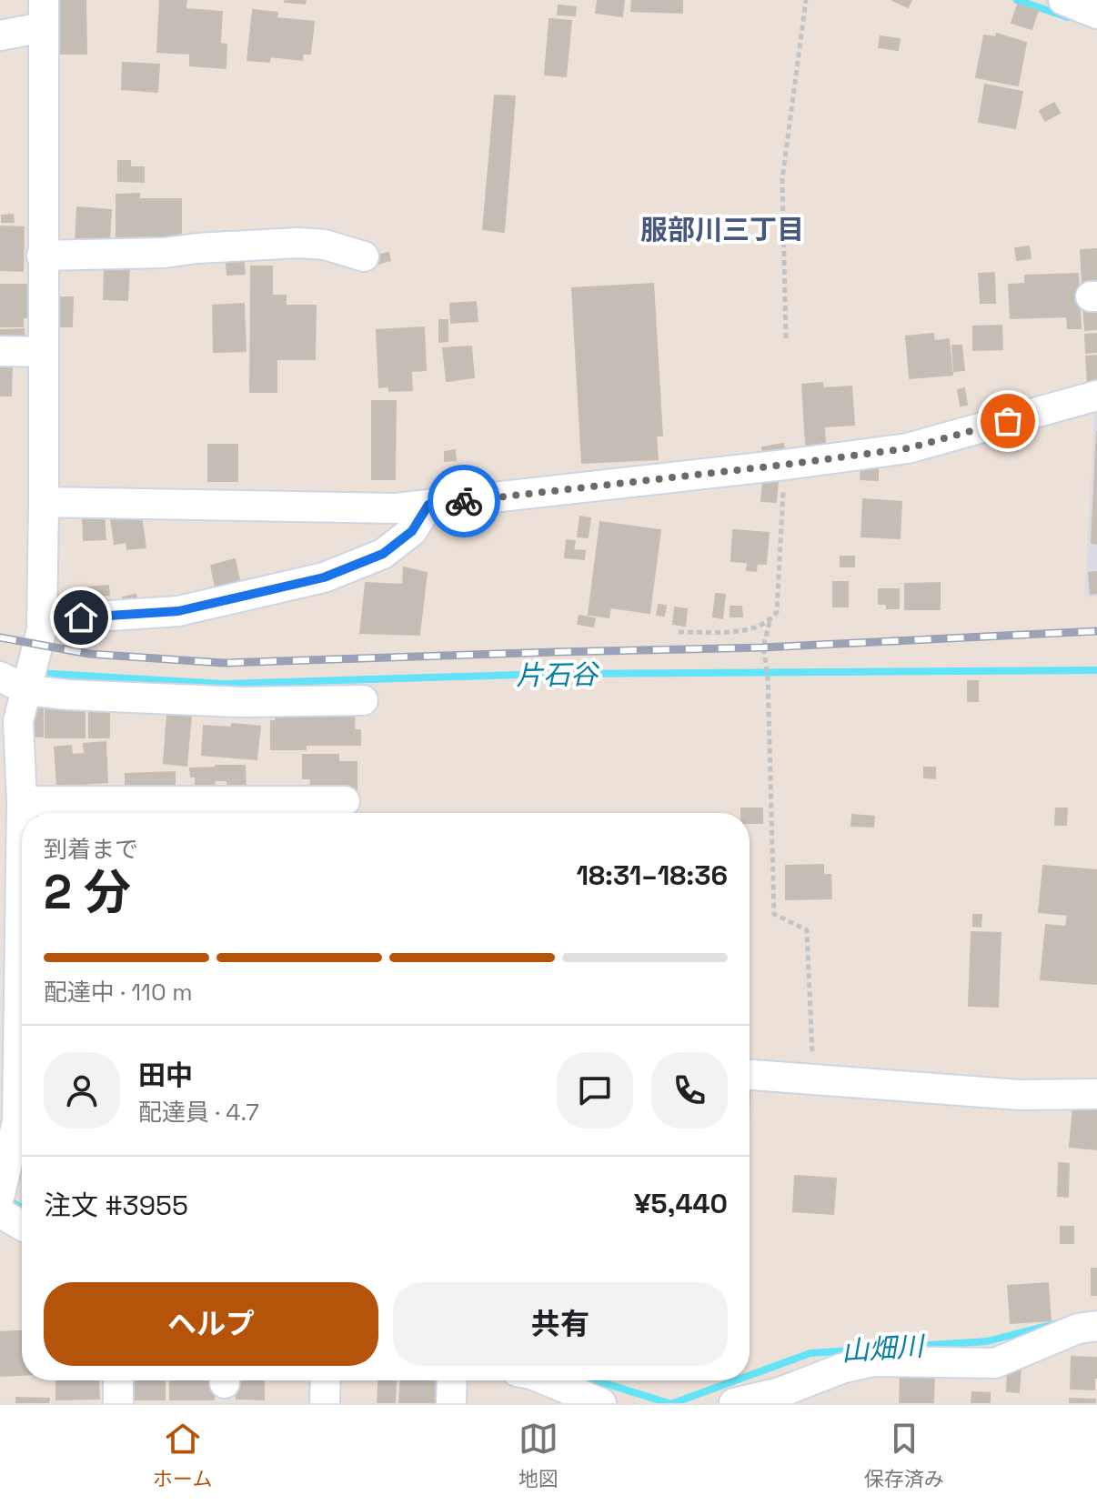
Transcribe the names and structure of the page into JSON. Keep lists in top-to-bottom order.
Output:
{
  "districts": ["服部川三丁目"],
  "water": ["片石谷", "山畑川"],
  "page": {
    "heading": ["2 分", "到着まで", "18:31–18:36"],
    "panel": [
      "田中",
      "配達員 · 4.7",
      "注文 #3955",
      "¥5,440"
    ],
    "bar": "配達中 · 110 m",
    "buttons": ["ヘルプ", "共有"],
    "tabs": ["ホーム", "地図", "保存済み"]
  }
}
